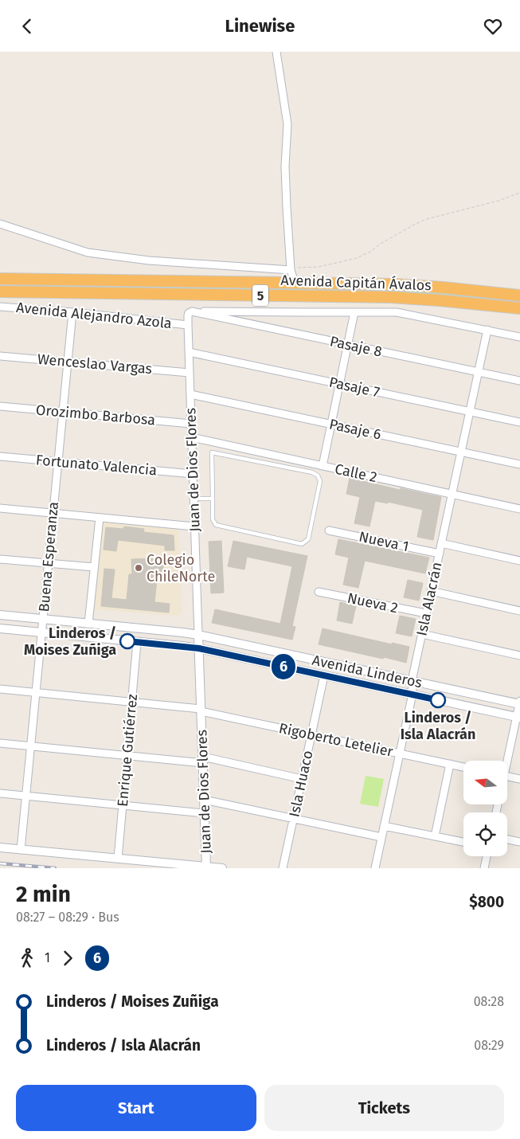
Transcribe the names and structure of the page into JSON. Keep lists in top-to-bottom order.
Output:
{
  "streets": {
    "highway": ["Avenida Capitán Ávalos", "5"],
    "street": [
      "Avenida Alejandro Azola",
      "Pasaje 8",
      "Wenceslao Vargas",
      "Pasaje 7",
      "Orozimbo Barbosa",
      "Pasaje 6",
      "Fortunato Valencia",
      "Juan de Dios Flores",
      "Calle 2",
      "Nueva 1",
      "Buena Esperanza",
      "Isla Alacrán",
      "Nueva 2",
      "Avenida Linderos",
      "Rigoberto Letelier",
      "Enrique Gutiérrez",
      "Isla Huaco"
    ]
  },
  "crossings": [
    ["Avenida Capitán Ávalos", "Pasaje 8"],
    ["Avenida Capitán Ávalos", "Juan de Dios Flores"],
    ["Avenida Capitán Ávalos", "Isla Alacrán"],
    ["Avenida Alejandro Azola", "Juan de Dios Flores"],
    ["Avenida Alejandro Azola", "Buena Esperanza"],
    ["Pasaje 8", "Juan de Dios Flores"],
    ["Pasaje 8", "Isla Alacrán"],
    ["Wenceslao Vargas", "Juan de Dios Flores"],
    ["Wenceslao Vargas", "Buena Esperanza"],
    ["Pasaje 7", "Juan de Dios Flores"],
    ["Pasaje 7", "Isla Alacrán"],
    ["Orozimbo Barbosa", "Juan de Dios Flores"],
    ["Orozimbo Barbosa", "Buena Esperanza"],
    ["Pasaje 6", "Juan de Dios Flores"],
    ["Pasaje 6", "Isla Alacrán"],
    ["Fortunato Valencia", "Juan de Dios Flores"],
    ["Fortunato Valencia", "Buena Esperanza"],
    ["Juan de Dios Flores", "Calle 2"],
    ["Juan de Dios Flores", "Avenida Linderos"],
    ["Juan de Dios Flores", "Rigoberto Letelier"],
    ["Calle 2", "Isla Alacrán"],
    ["Nueva 1", "Isla Alacrán"],
    ["Buena Esperanza", "Avenida Linderos"],
    ["Buena Esperanza", "Rigoberto Letelier"],
    ["Isla Alacrán", "Nueva 2"],
    ["Isla Alacrán", "Avenida Linderos"],
    ["Isla Alacrán", "Rigoberto Letelier"],
    ["Avenida Linderos", "Enrique Gutiérrez"],
    ["Avenida Linderos", "Isla Huaco"],
    ["Rigoberto Letelier", "Enrique Gutiérrez"],
    ["Rigoberto Letelier", "Isla Huaco"]
  ],
  "places": ["Colegio ChileNorte", "Linderos / Moises Zuñiga", "Linderos / Isla Alacrán"],
  "lines": ["bus line 6"],
  "north": "left",
  "page": {
    "header": "Linewise",
    "on_map": "6",
    "heading": ["2 min", "08:27 – 08:29 · Bus", "$800"],
    "legs": ["1", "6"],
    "list": [
      {
        "name": "Linderos / Moises Zuñiga",
        "value": "08:28"
      },
      {
        "name": "Linderos / Isla Alacrán",
        "value": "08:29"
      }
    ],
    "buttons": ["Start", "Tickets"]
  }
}
